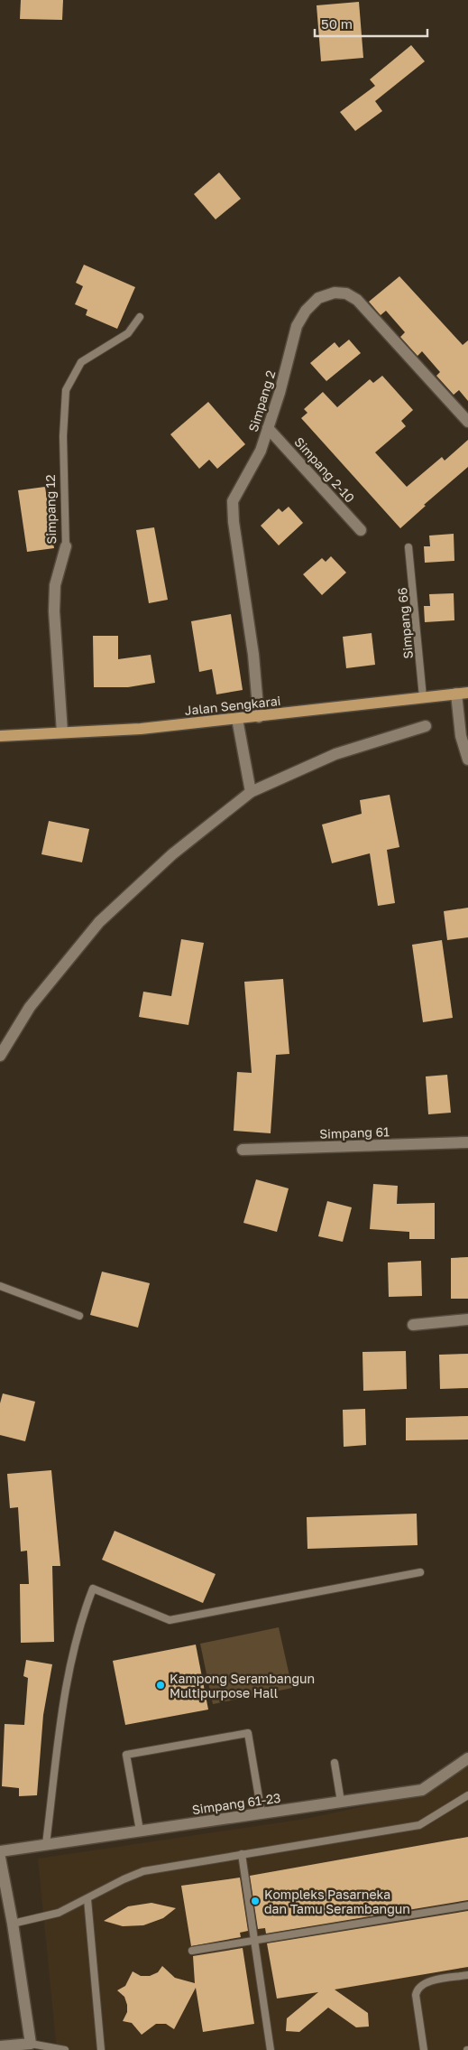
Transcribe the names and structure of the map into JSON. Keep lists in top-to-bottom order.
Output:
{
  "streets": {
    "main road": ["Jalan Sengkarai"],
    "street": [
      "Simpang 2",
      "Simpang 2-10",
      "Simpang 12",
      "Simpang 61",
      "Simpang 61-23"
    ],
    "lane": ["Simpang 66"]
  },
  "crossings": [
    ["Simpang 2", "Simpang 2-10"],
    ["Simpang 2", "Jalan Sengkarai"],
    ["Simpang 12", "Jalan Sengkarai"],
    ["Simpang 66", "Jalan Sengkarai"]
  ],
  "places": ["Kampong Serambangun Multipurpose Hall", "Kompleks Pasarneka dan Tamu Serambangun"],
  "scale_bar": "50 m"
}
